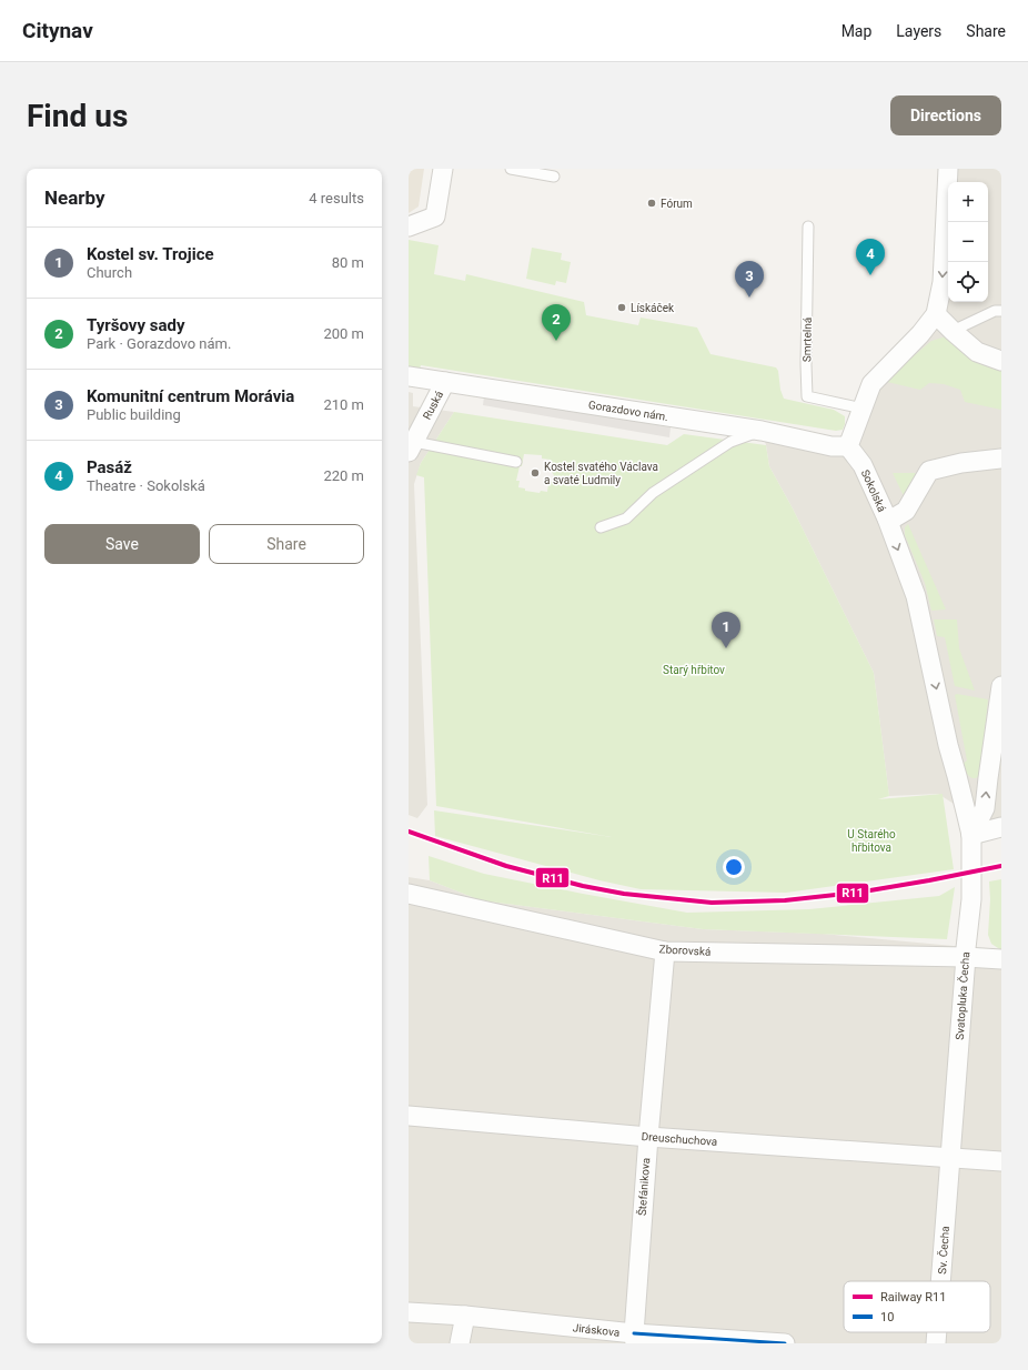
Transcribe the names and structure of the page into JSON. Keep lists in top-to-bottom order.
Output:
{
  "streets": {
    "street": [
      "Ruská",
      "Gorazdovo nám.",
      "Sokolská",
      "Zborovská",
      "Svatopluka Čecha",
      "Dreuschuchova",
      "Štefánikova",
      "Sv. Čecha",
      "Jiráskova"
    ],
    "lane": ["Smrtelná"]
  },
  "crossings": [
    ["Ruská", "Gorazdovo nám."],
    ["Gorazdovo nám.", "Sokolská"],
    ["Sokolská", "Svatopluka Čecha"],
    ["Zborovská", "Svatopluka Čecha"],
    ["Zborovská", "Štefánikova"],
    ["Svatopluka Čecha", "Dreuschuchova"],
    ["Svatopluka Čecha", "Sv. Čecha"],
    ["Dreuschuchova", "Štefánikova"],
    ["Dreuschuchova", "Sv. Čecha"],
    ["Štefánikova", "Jiráskova"]
  ],
  "one_way": ["Sokolská"],
  "parks": ["Starý hřbitov", "U Starého hřbitova"],
  "places": ["Fórum", "Lískáček", "Kostel svatého Václava a svaté Ludmily"],
  "lines": ["rail line R11", "transit line 10"],
  "legend": ["Railway R11", "10"],
  "page": {
    "header": "Citynav",
    "nav": ["Map", "Layers", "Share"],
    "buttons": [
      "Directions",
      ["Save", "Share"]
    ],
    "title": "Find us",
    "heading": ["Nearby", "4 results"],
    "map_buttons": ["+", "−"],
    "list": [
      {
        "mark": "1",
        "name": "Kostel sv. Trojice",
        "note": "Church",
        "value": "80 m"
      },
      {
        "mark": "2",
        "name": "Tyršovy sady",
        "note": "Park · Gorazdovo nám.",
        "value": "200 m"
      },
      {
        "mark": "3",
        "name": "Komunitní centrum Morávia",
        "note": "Public building",
        "value": "210 m"
      },
      {
        "mark": "4",
        "name": "Pasáž",
        "note": "Theatre · Sokolská",
        "value": "220 m"
      }
    ],
    "pins": [
      "4",
      "3",
      "2",
      "1"
    ]
  }
}
